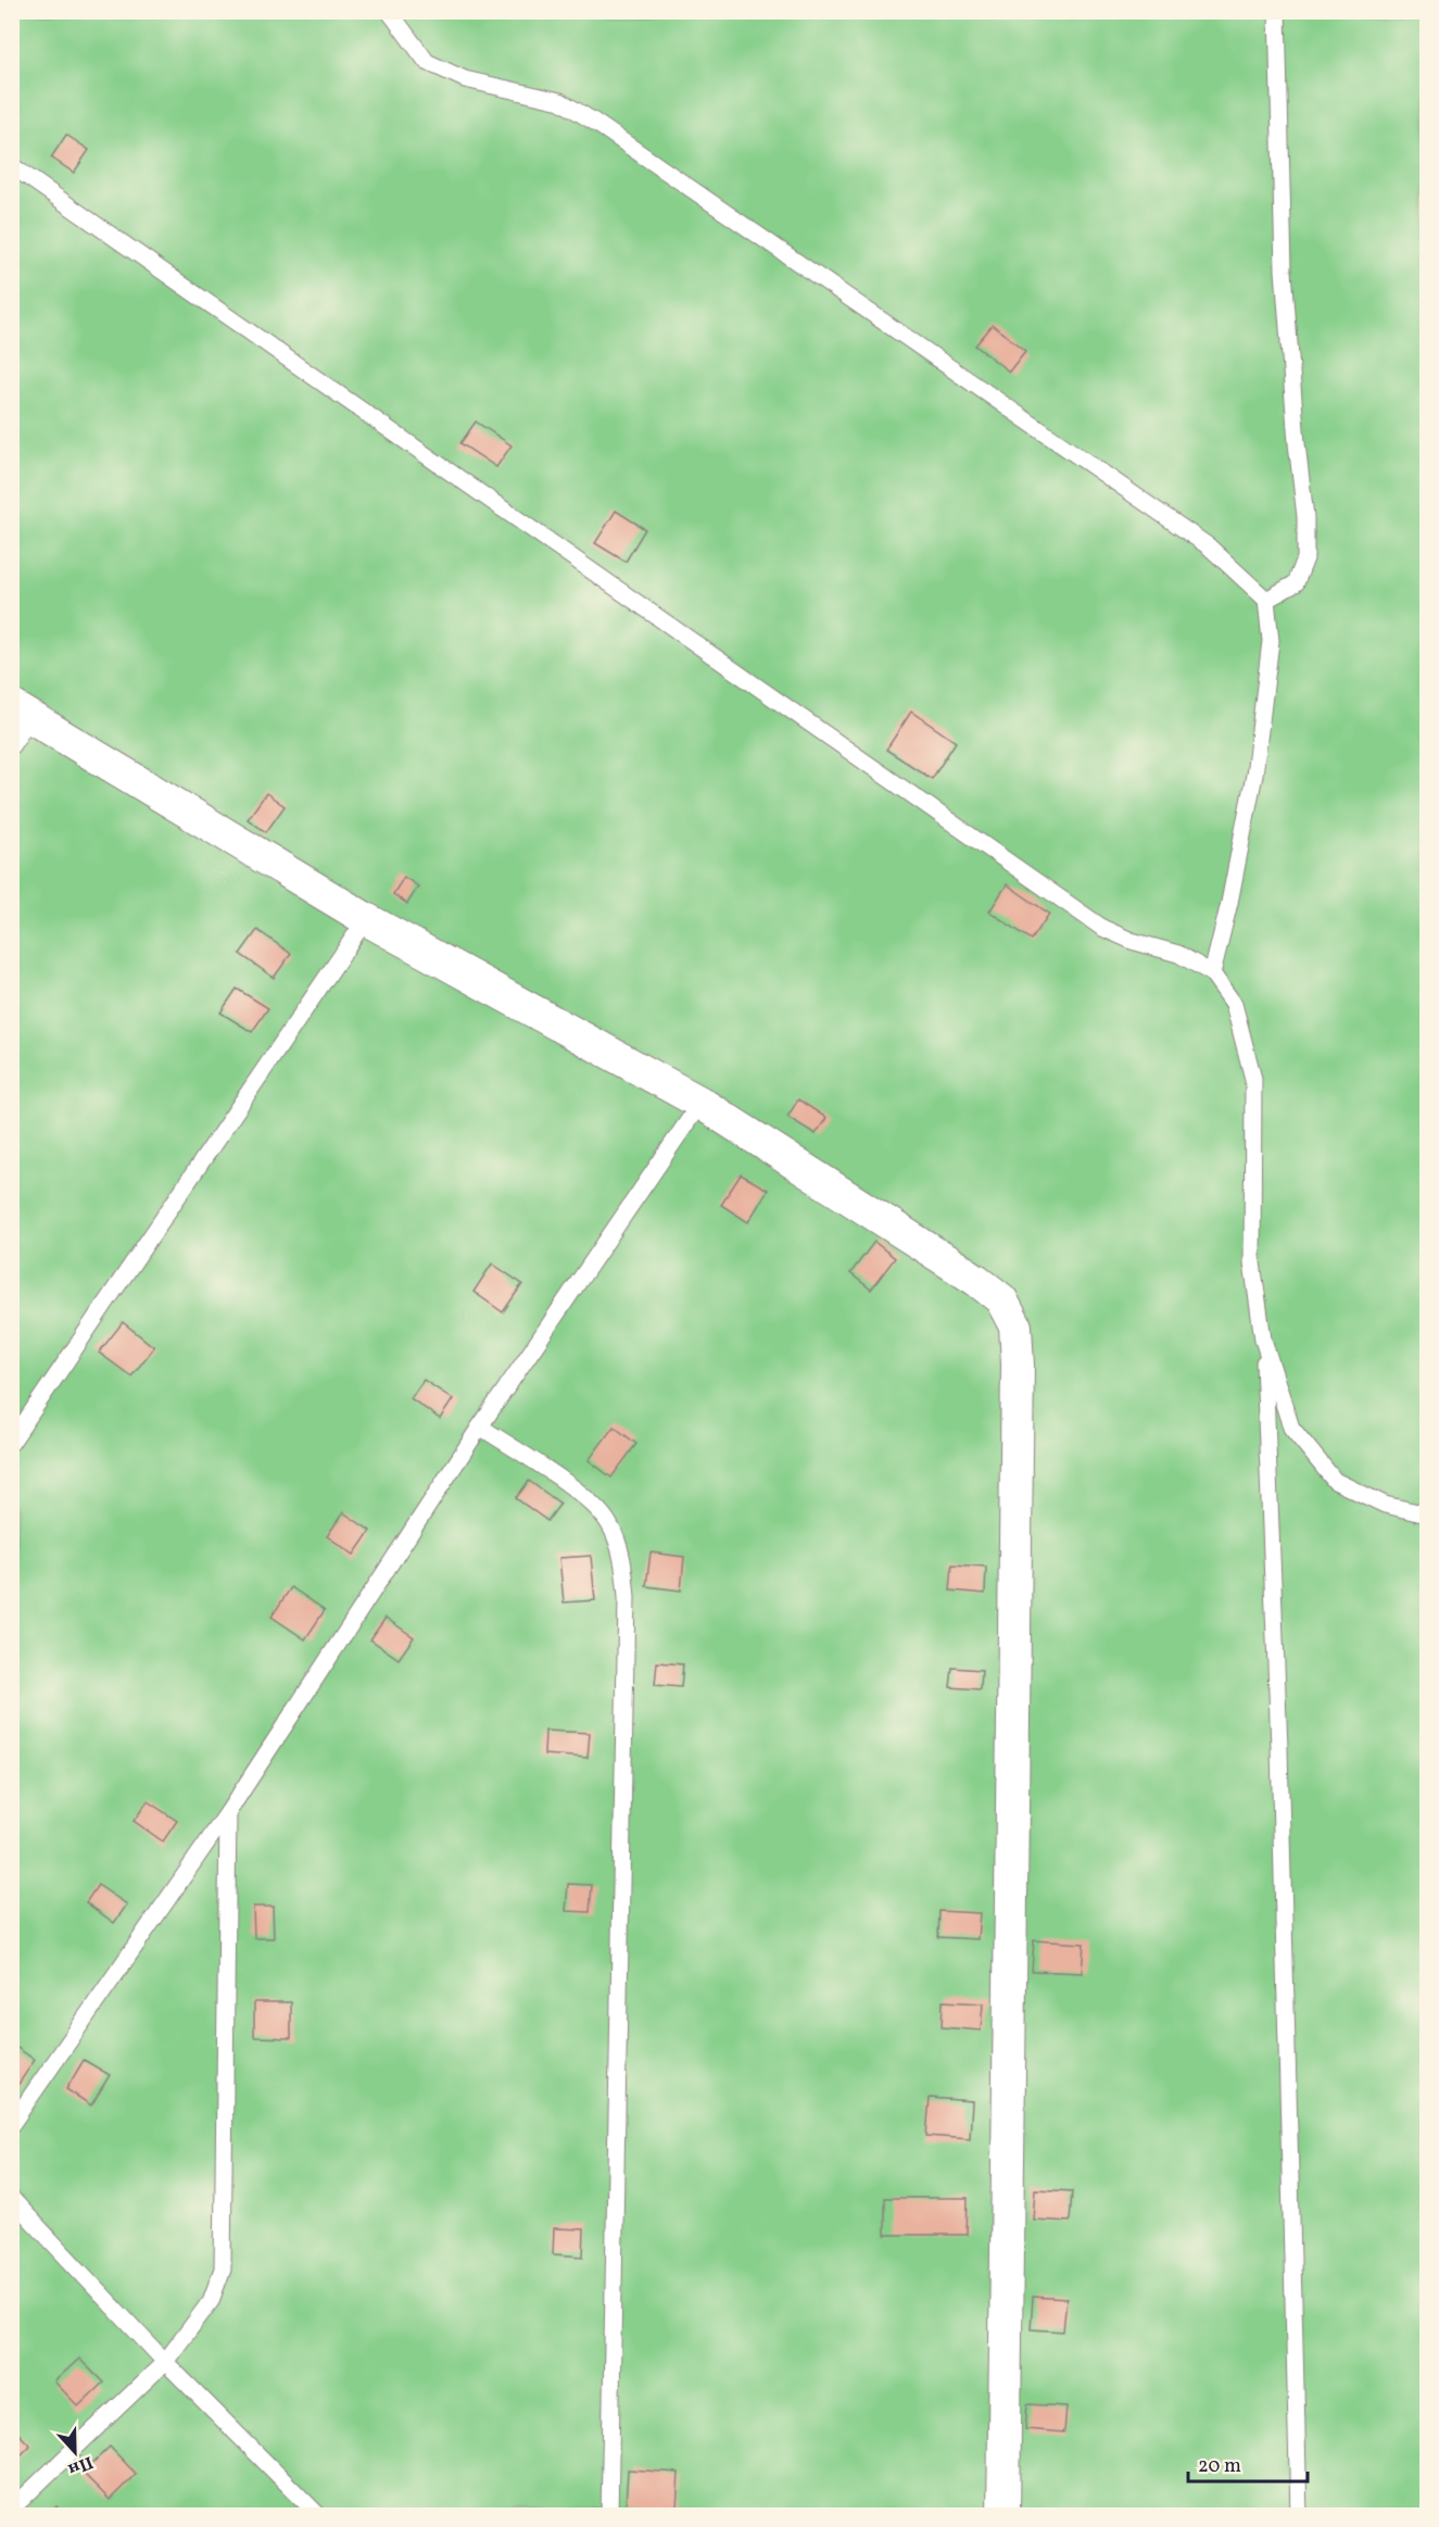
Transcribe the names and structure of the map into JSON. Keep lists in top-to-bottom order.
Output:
{
  "scale_bar": "20 m",
  "north": "bottom"
}
